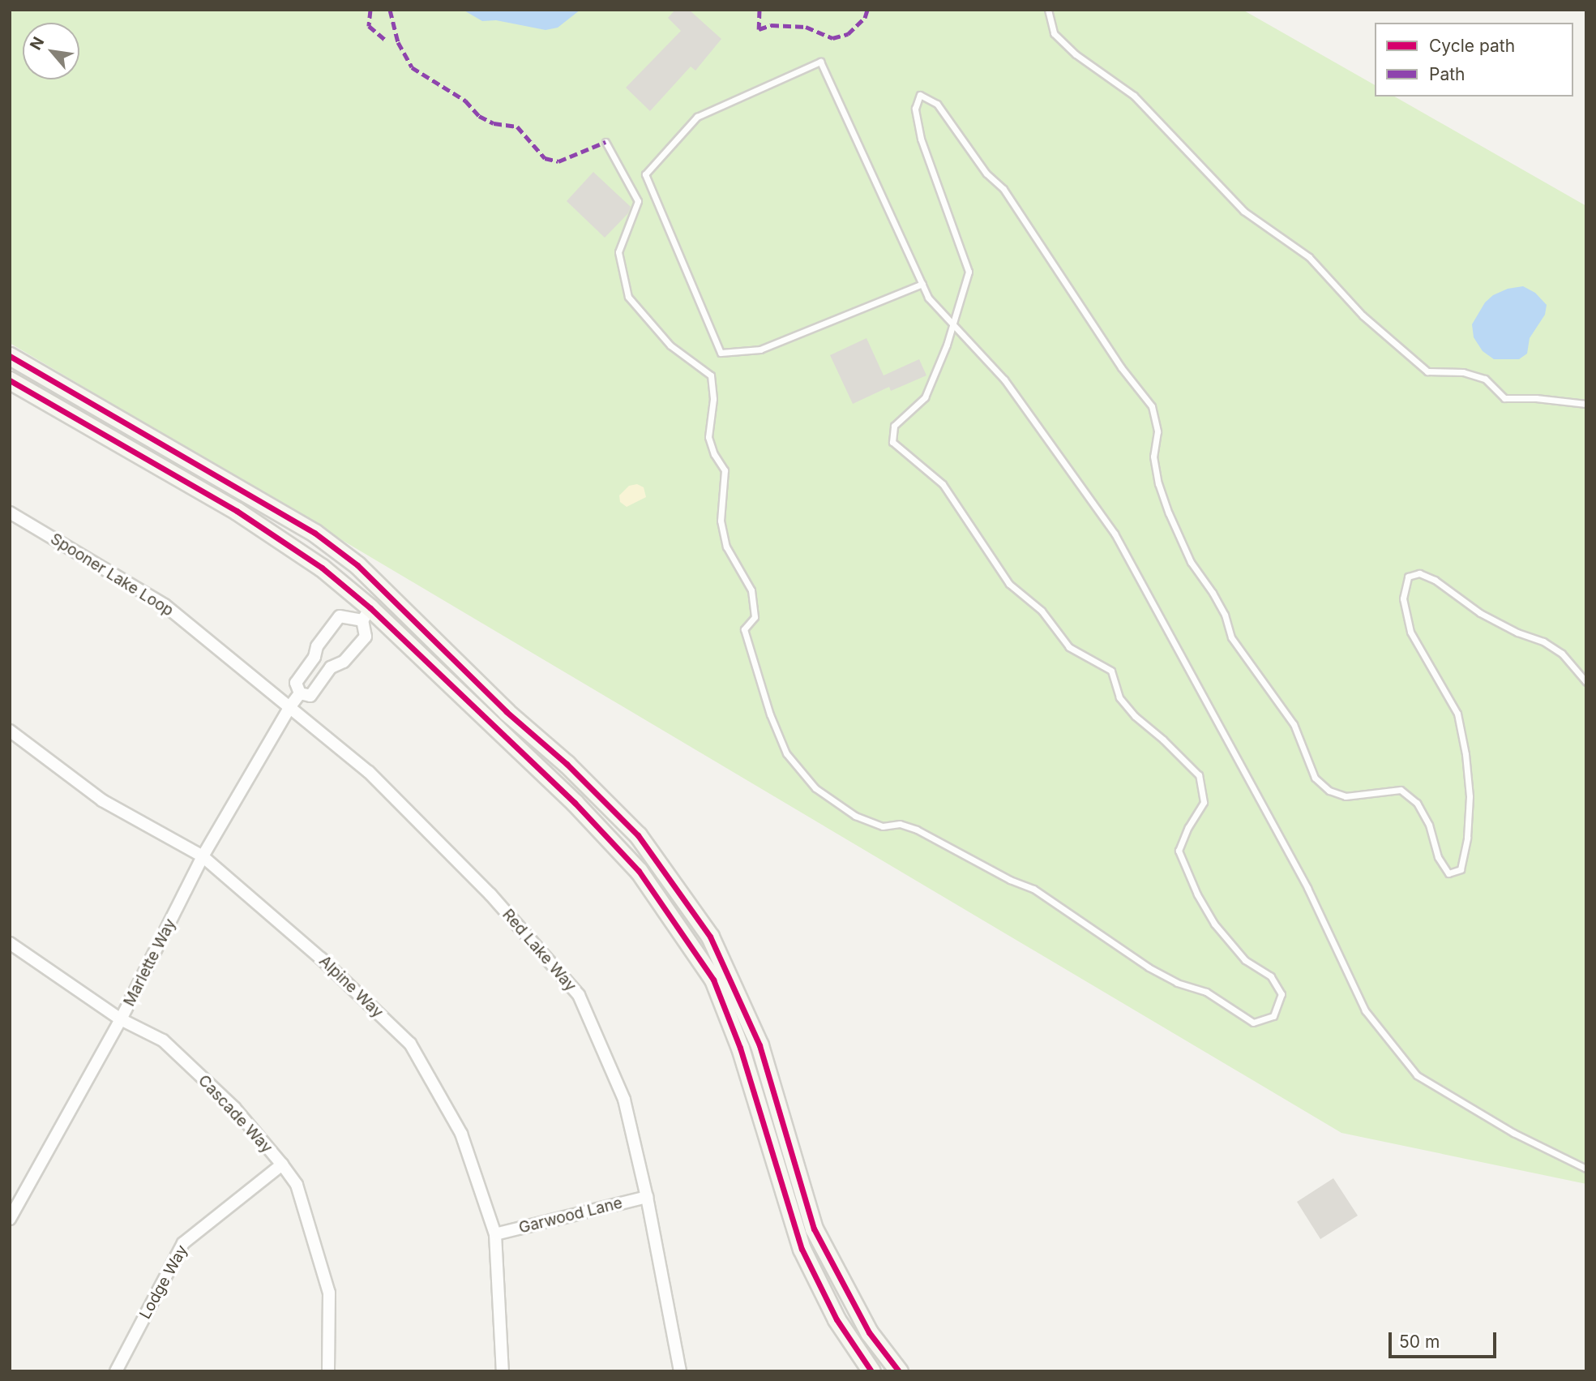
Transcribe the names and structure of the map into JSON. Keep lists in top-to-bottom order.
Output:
{
  "streets": {
    "street": [
      "Spooner Lake Loop",
      "Red Lake Way",
      "Marlette Way",
      "Alpine Way",
      "Cascade Way",
      "Garwood Lane",
      "Lodge Way"
    ]
  },
  "crossings": [
    ["Spooner Lake Loop", "Red Lake Way"],
    ["Spooner Lake Loop", "Marlette Way"],
    ["Red Lake Way", "Marlette Way"],
    ["Red Lake Way", "Garwood Lane"],
    ["Marlette Way", "Alpine Way"],
    ["Marlette Way", "Cascade Way"],
    ["Alpine Way", "Garwood Lane"],
    ["Cascade Way", "Lodge Way"]
  ],
  "legend": ["Cycle path", "Path"],
  "scale_bar": "50 m",
  "north": "top left"
}
